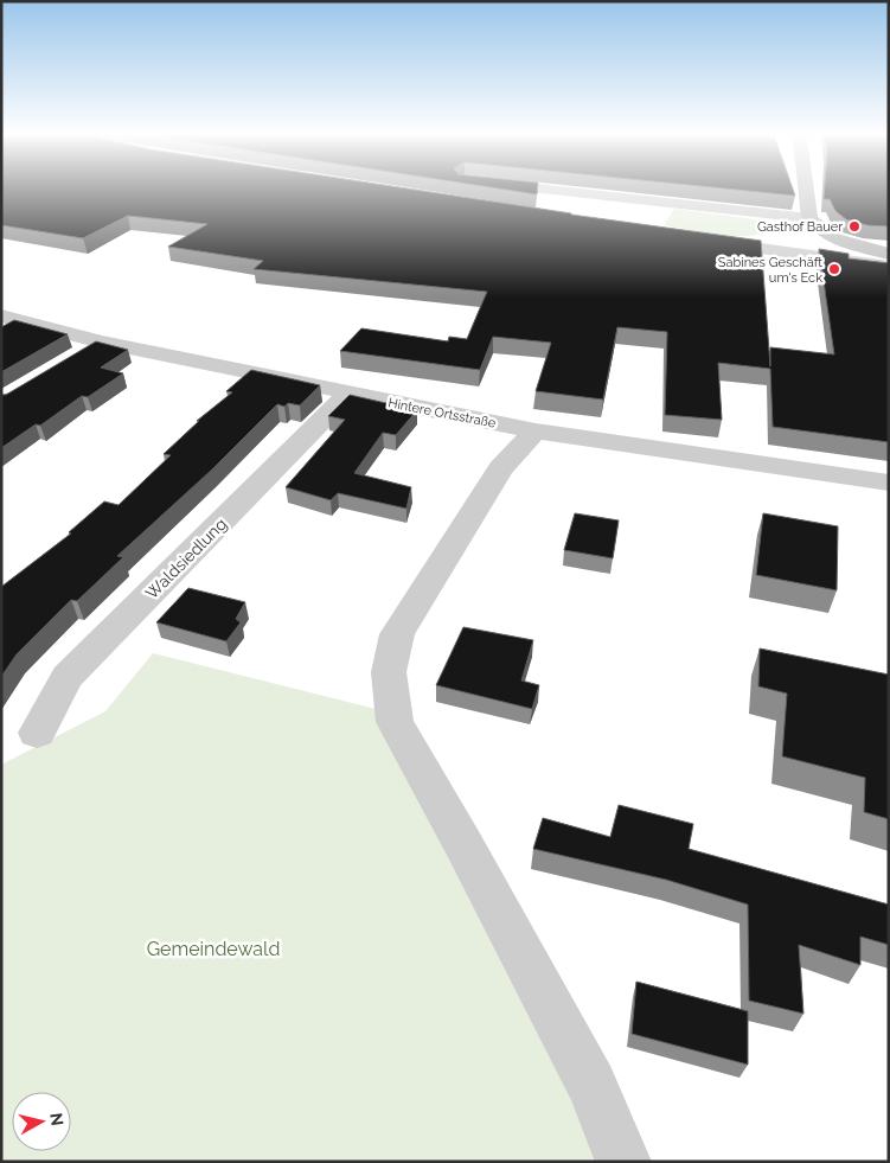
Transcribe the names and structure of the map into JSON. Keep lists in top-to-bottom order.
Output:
{
  "streets": {
    "street": ["Hintere Ortsstraße", "Waldsiedlung"]
  },
  "crossings": [
    ["Hintere Ortsstraße", "Waldsiedlung"]
  ],
  "parks": ["Gemeindewald"],
  "places": ["Gasthof Bauer", "Sabines Geschäft um's Eck"],
  "north": "right"
}
